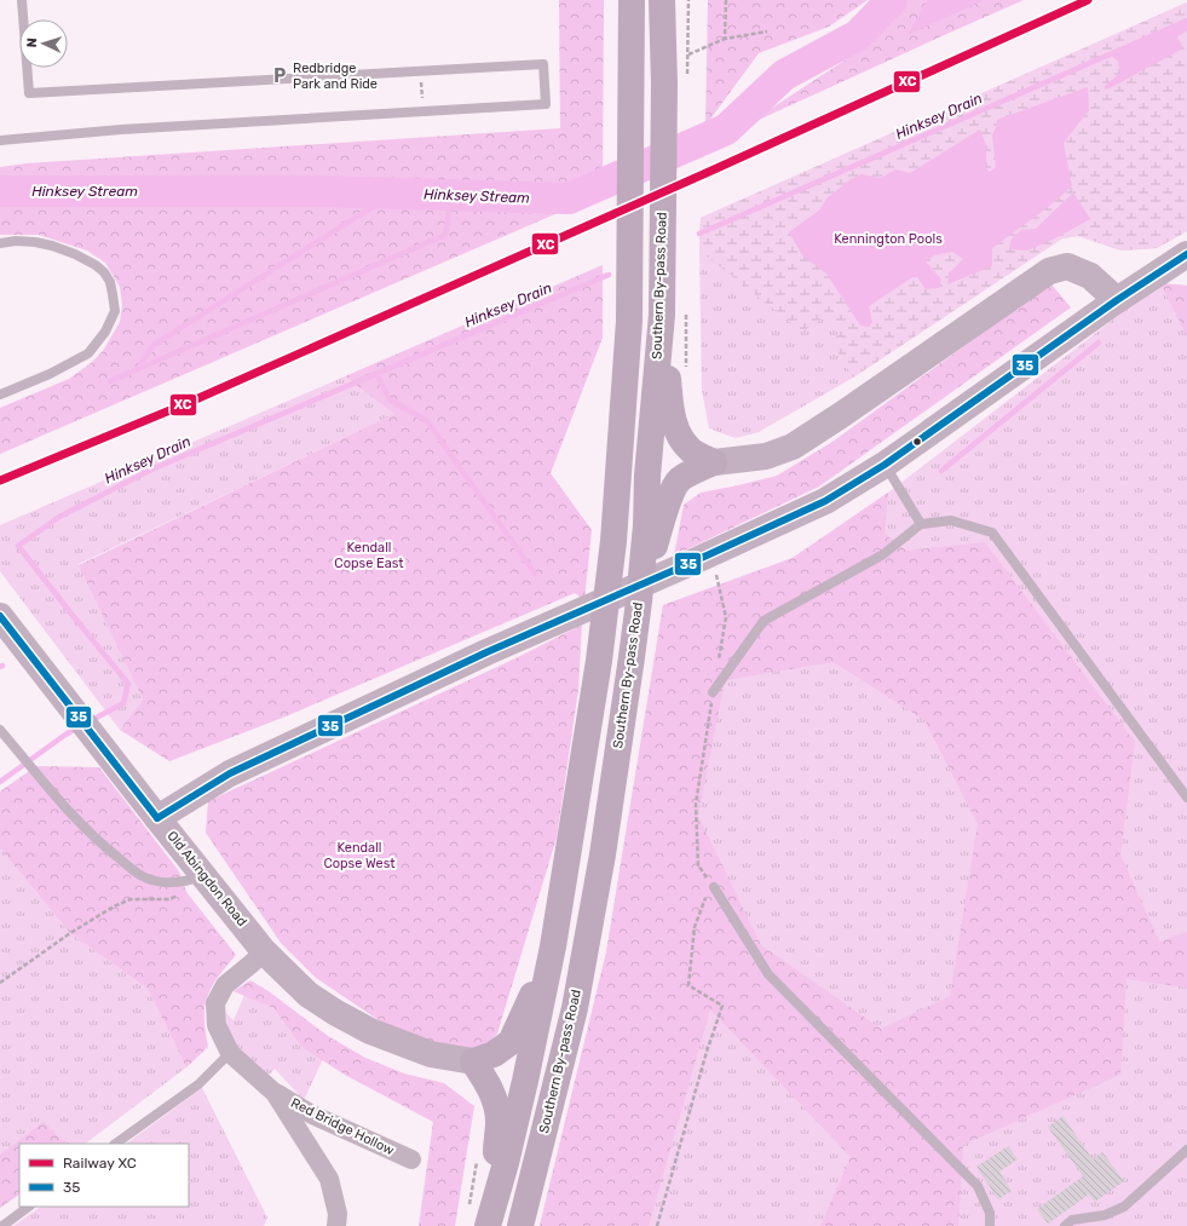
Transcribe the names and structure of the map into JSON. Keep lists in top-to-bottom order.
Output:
{
  "streets": {
    "highway": ["Southern By-pass Road"],
    "street": ["Old Abingdon Road", "Red Bridge Hollow"]
  },
  "crossings": [
    ["Old Abingdon Road", "Red Bridge Hollow"]
  ],
  "water": ["Hinksey Drain", "Hinksey Stream"],
  "parks": ["Kennington Pools", "Kendall Copse East", "Kendall Copse West"],
  "places": {
    "parking": ["Redbridge Park and Ride"]
  },
  "lines": ["rail line XC", "transit line 35"],
  "legend": ["Railway XC", "35"],
  "north": "left"
}
